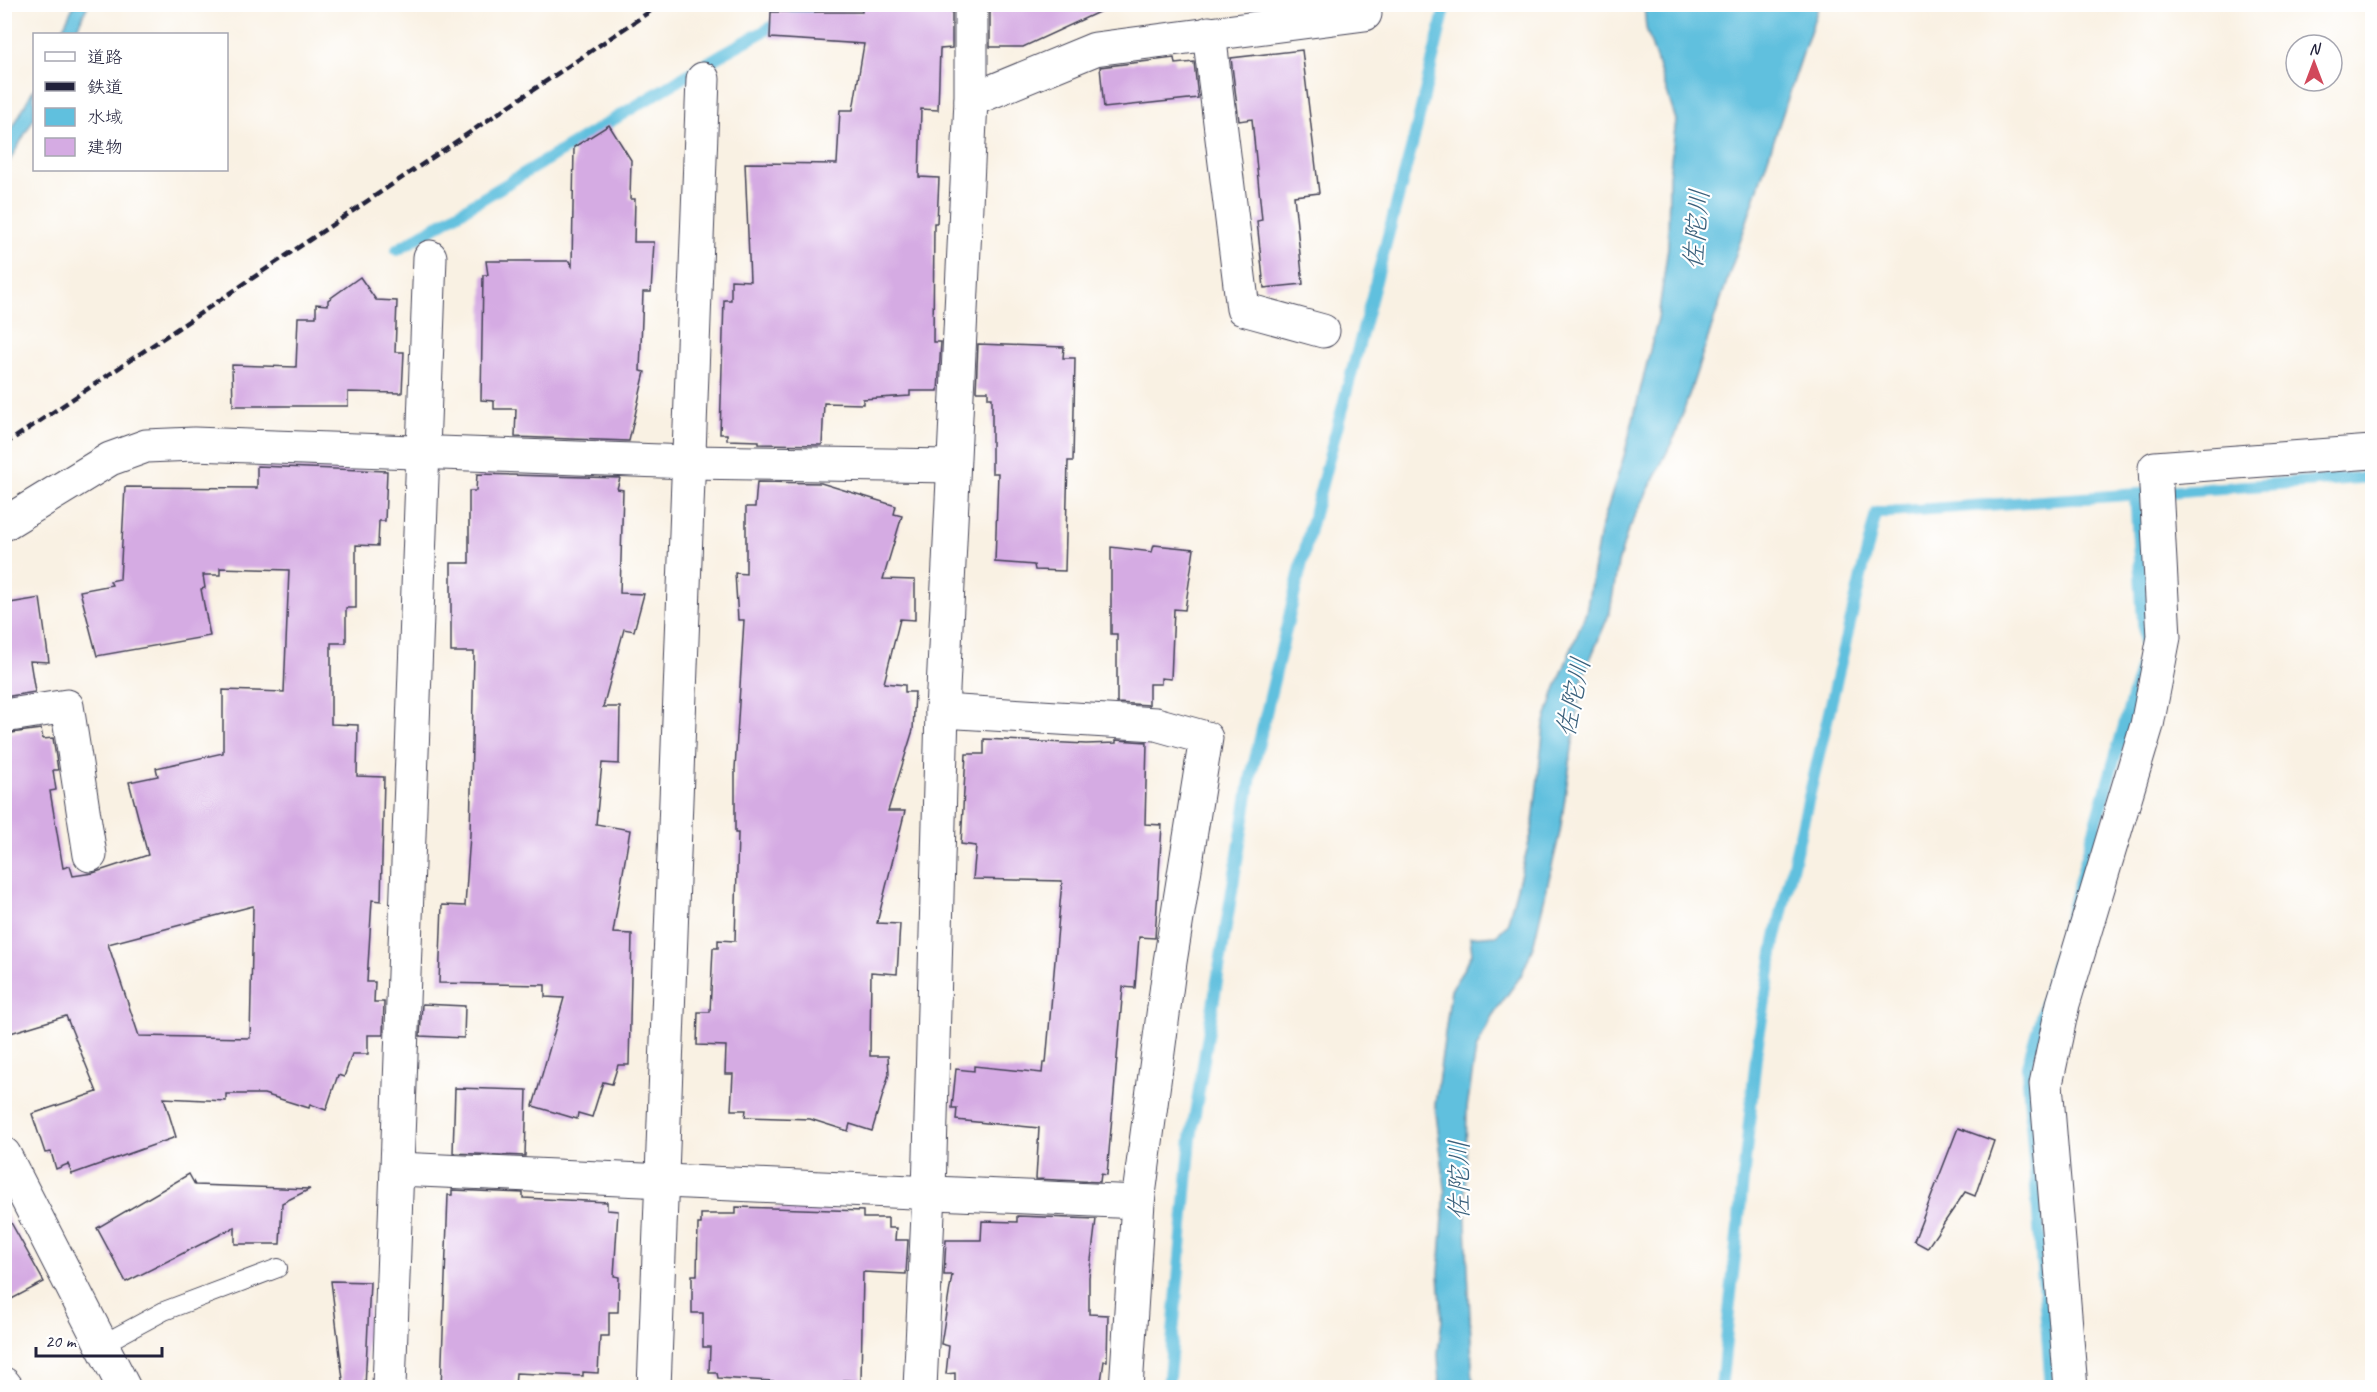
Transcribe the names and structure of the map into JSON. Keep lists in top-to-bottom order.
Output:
{
  "water": ["佐陀川"],
  "legend": [
    "道路",
    "鉄道",
    "水域",
    "建物"
  ],
  "scale_bar": "20 m",
  "north": "top"
}
